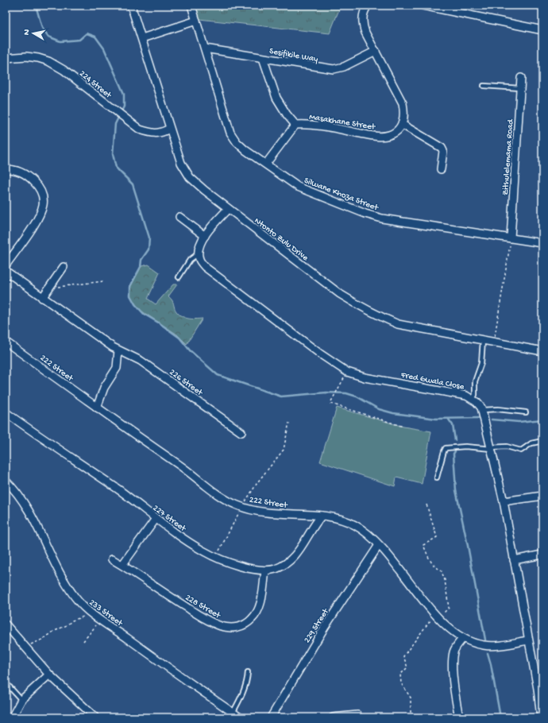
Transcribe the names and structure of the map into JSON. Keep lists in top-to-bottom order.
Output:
{
  "streets": {
    "street": [
      "Sesifikile Way",
      "224 Street",
      "Masakhane Street",
      "Zithulelemama Road",
      "Silwane Khoza Street",
      "Ntonto Zulu Drive",
      "222 Street",
      "Fred Gwala Close",
      "226 Street",
      "227 Street",
      "228 Street",
      "233 Street",
      "229 Street"
    ]
  },
  "crossings": [
    ["Sesifikile Way", "Silwane Khoza Street"],
    ["224 Street", "Ntonto Zulu Drive"],
    ["Zithulelemama Road", "Silwane Khoza Street"],
    ["222 Street", "Fred Gwala Close"],
    ["222 Street", "229 Street"],
    ["227 Street", "228 Street"]
  ],
  "north": "left"
}
